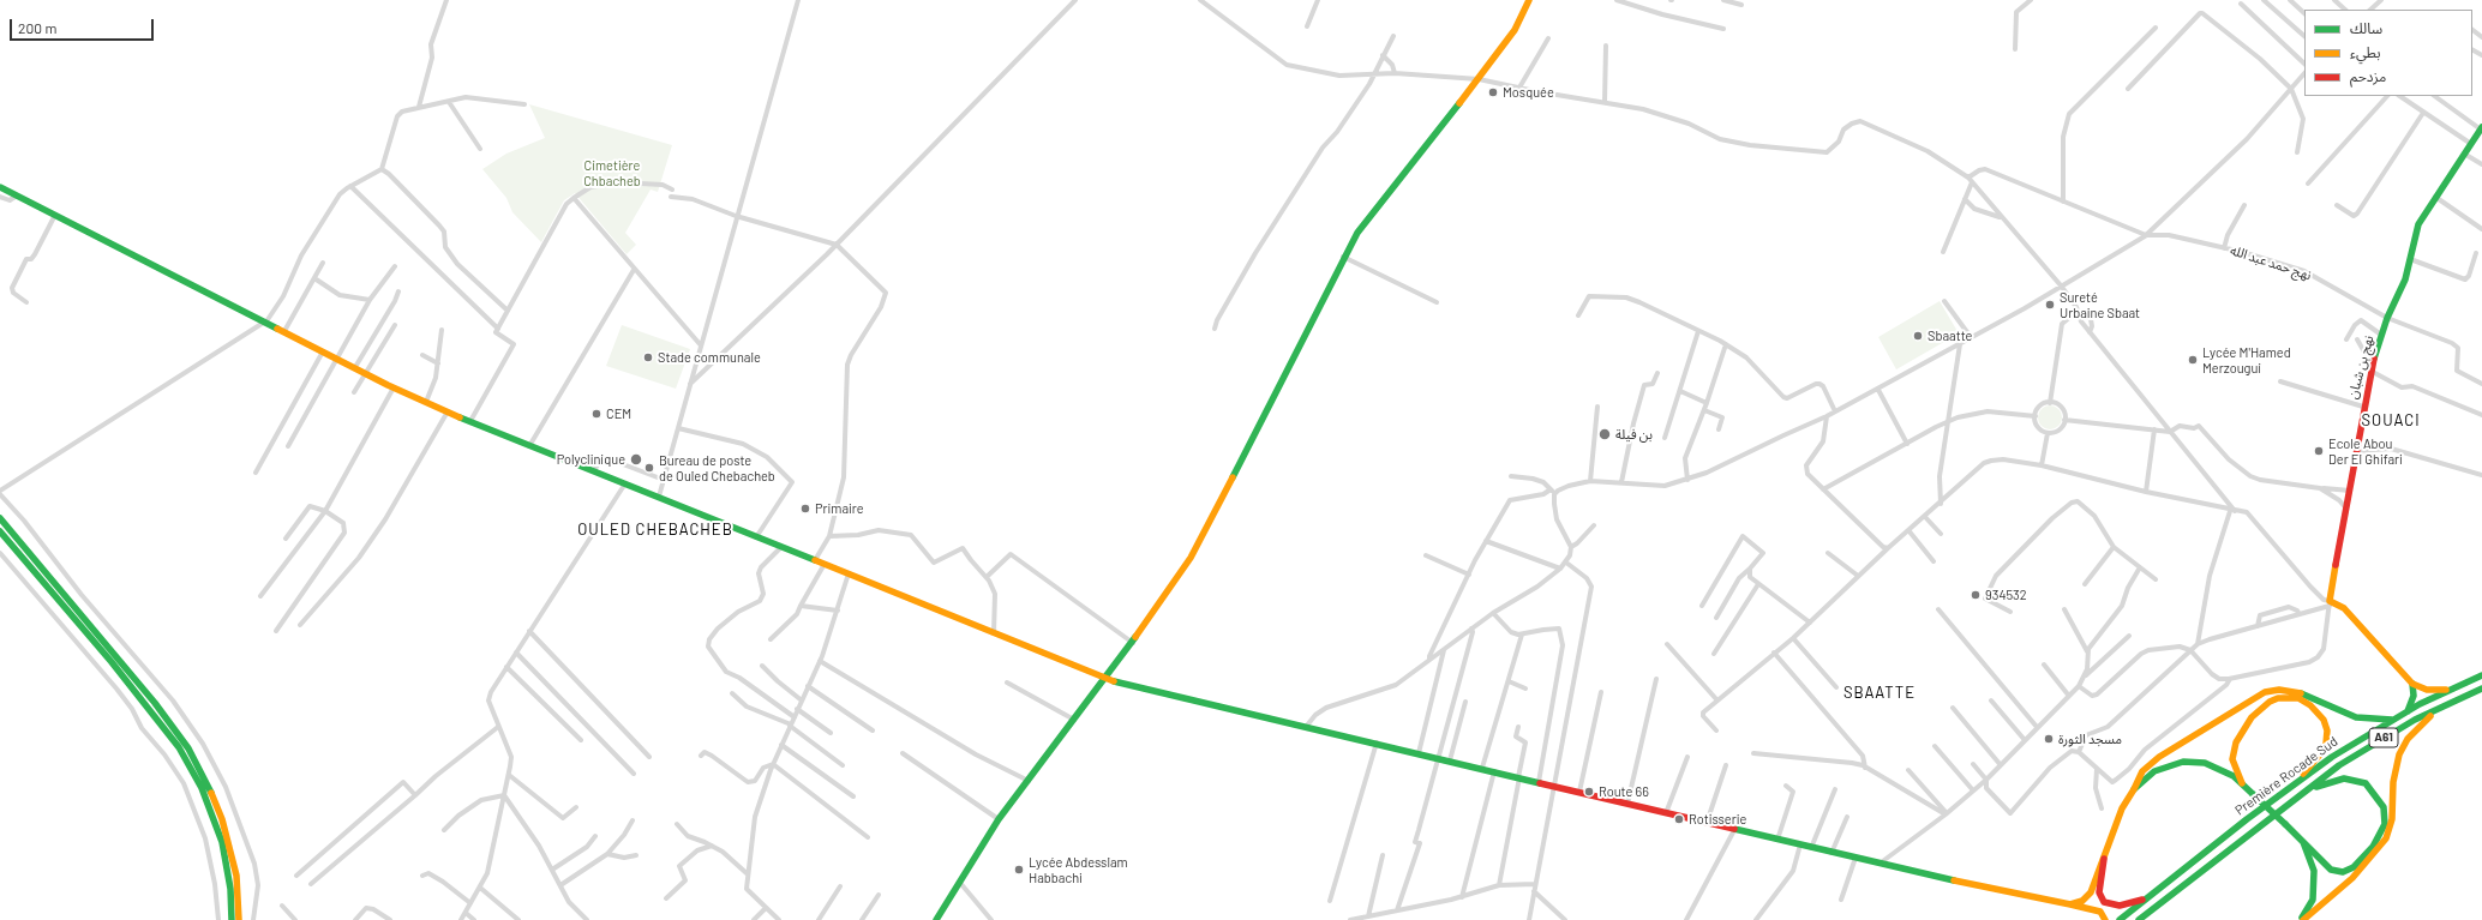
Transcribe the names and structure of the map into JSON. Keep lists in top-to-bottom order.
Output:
{
  "streets": {
    "main road": ["نهج بن شبان", "A61", "Première Rocade Sud"],
    "street": ["نهج حمد عبد الله"]
  },
  "crossings": [
    ["نهج حمد عبد الله", "نهج بن شبان"]
  ],
  "districts": ["SOUACI", "OULED CHEBACHEB", "SBAATTE"],
  "parks": ["Cimetière Chbacheb"],
  "places": [
    "Mosquée",
    "Sureté Urbaine Sbaat",
    "Sbaatte",
    "Stade communale",
    "Lycée M'Hamed Merzougui",
    "CEM",
    "بن فيلة",
    "Ecole Abou Der El Ghifari",
    "Polyclinique",
    "Bureau de poste de Ouled Chebacheb",
    "Primaire",
    "934532",
    "مسجد الثورة",
    "Route 66",
    "Rotisserie",
    "Lycée Abdesslam Habbachi"
  ],
  "legend": ["سالك", "بطيء", "مزدحم"],
  "scale_bar": "200 m"
}
